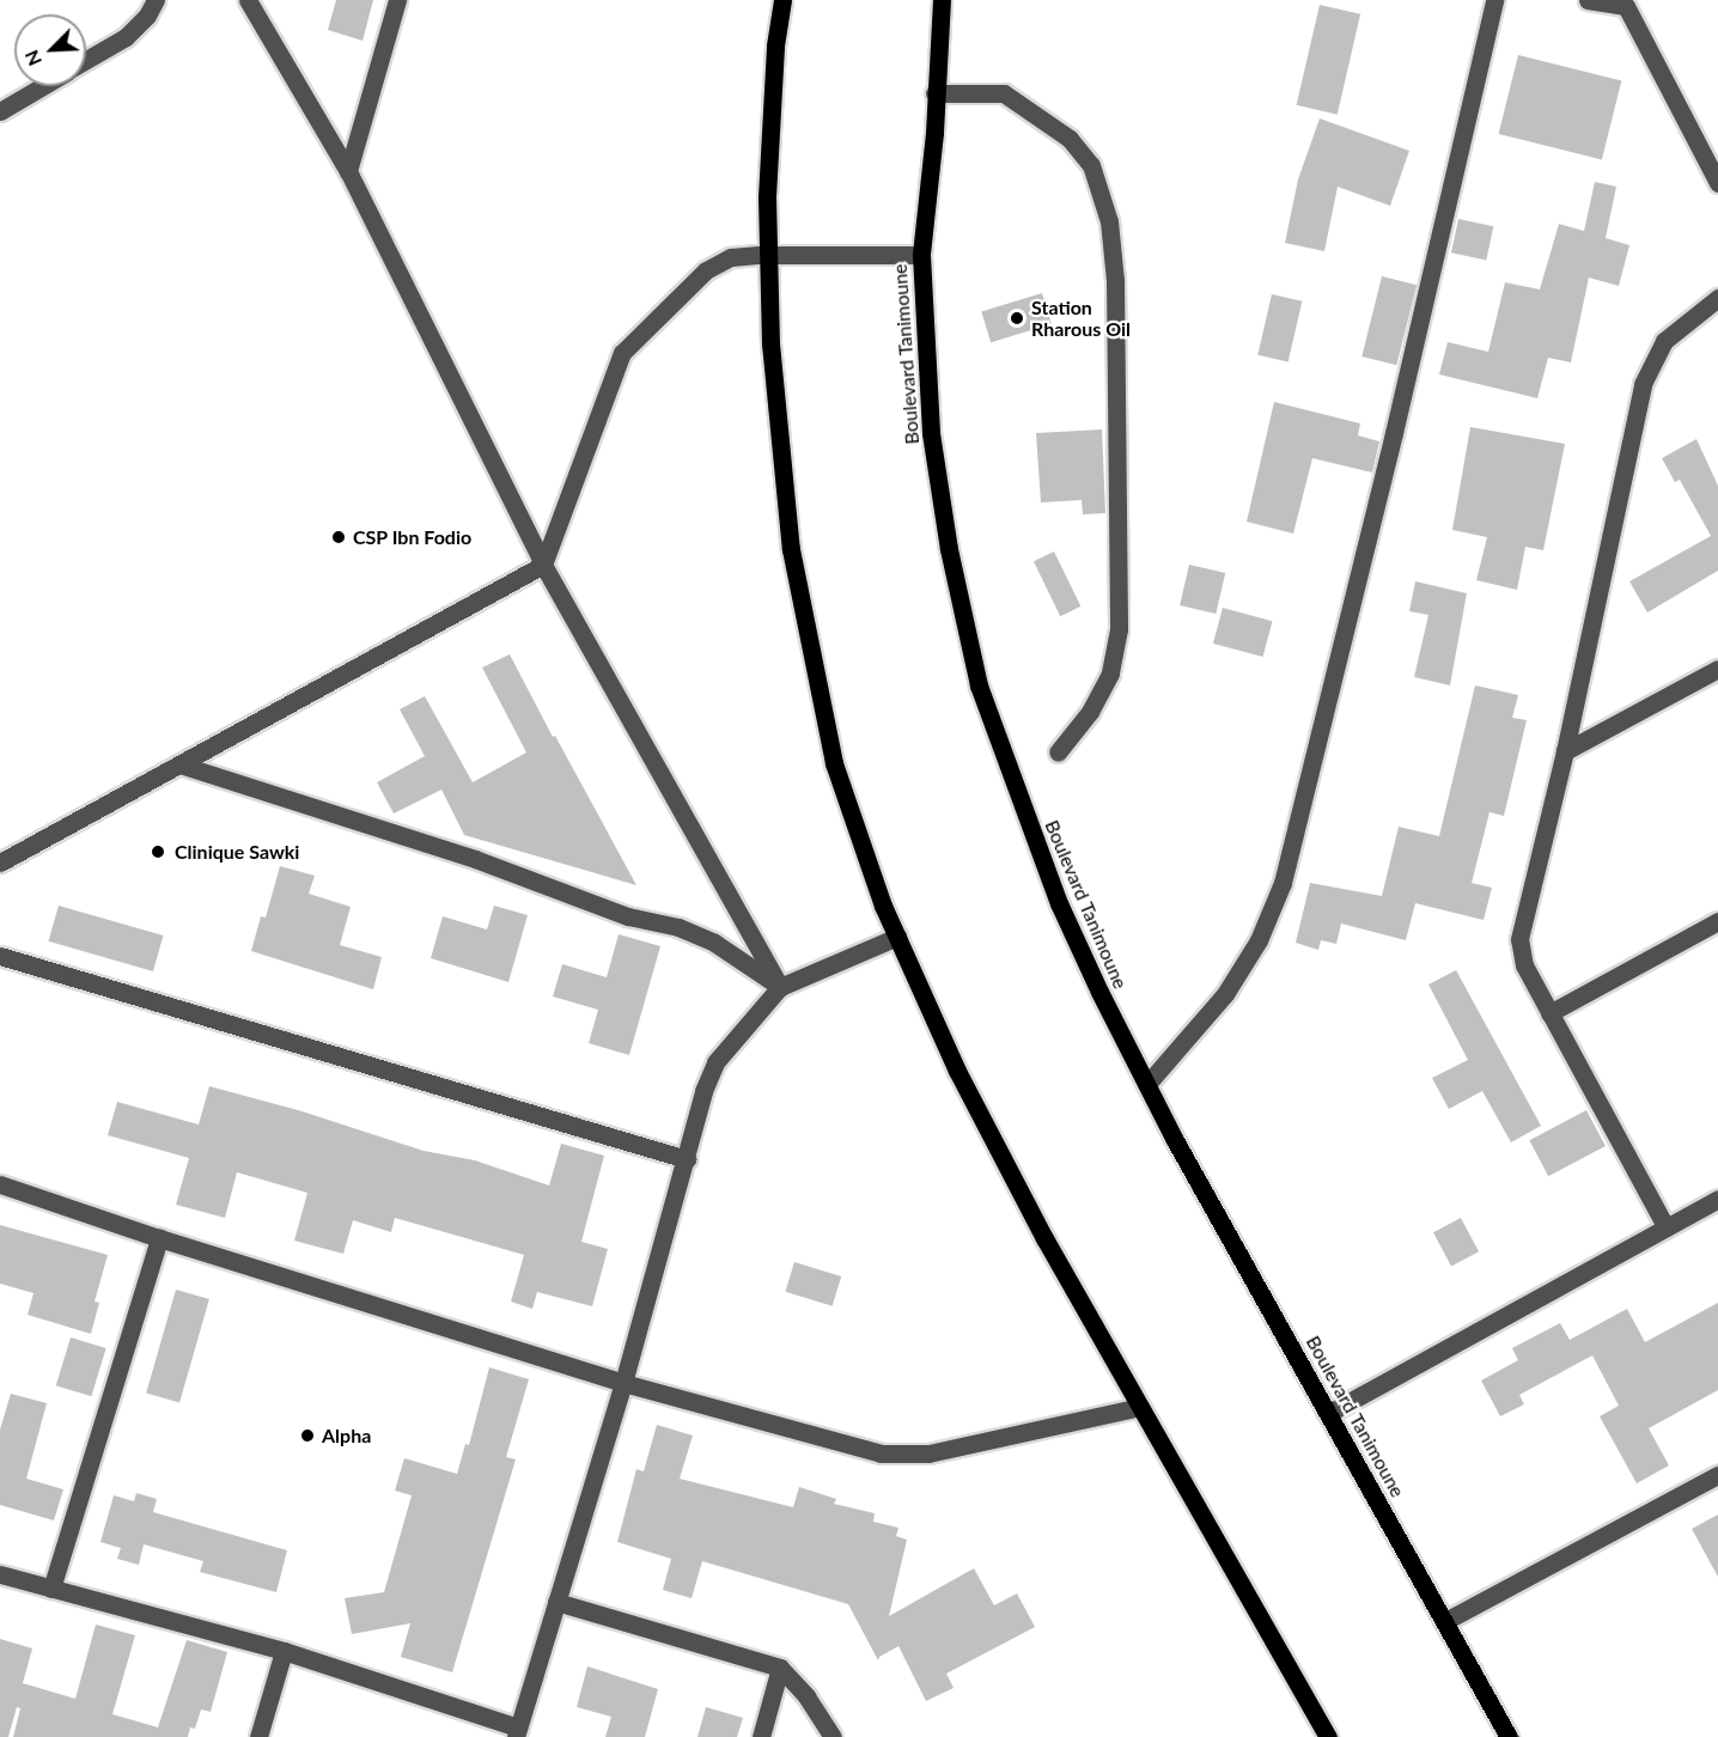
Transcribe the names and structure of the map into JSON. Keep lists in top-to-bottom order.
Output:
{
  "streets": {
    "main road": ["Boulevard Tanimoune"]
  },
  "places": [
    "Station Rharous Oil",
    "CSP Ibn Fodio",
    "Clinique Sawki",
    "Alpha"
  ],
  "north": "bottom left"
}
